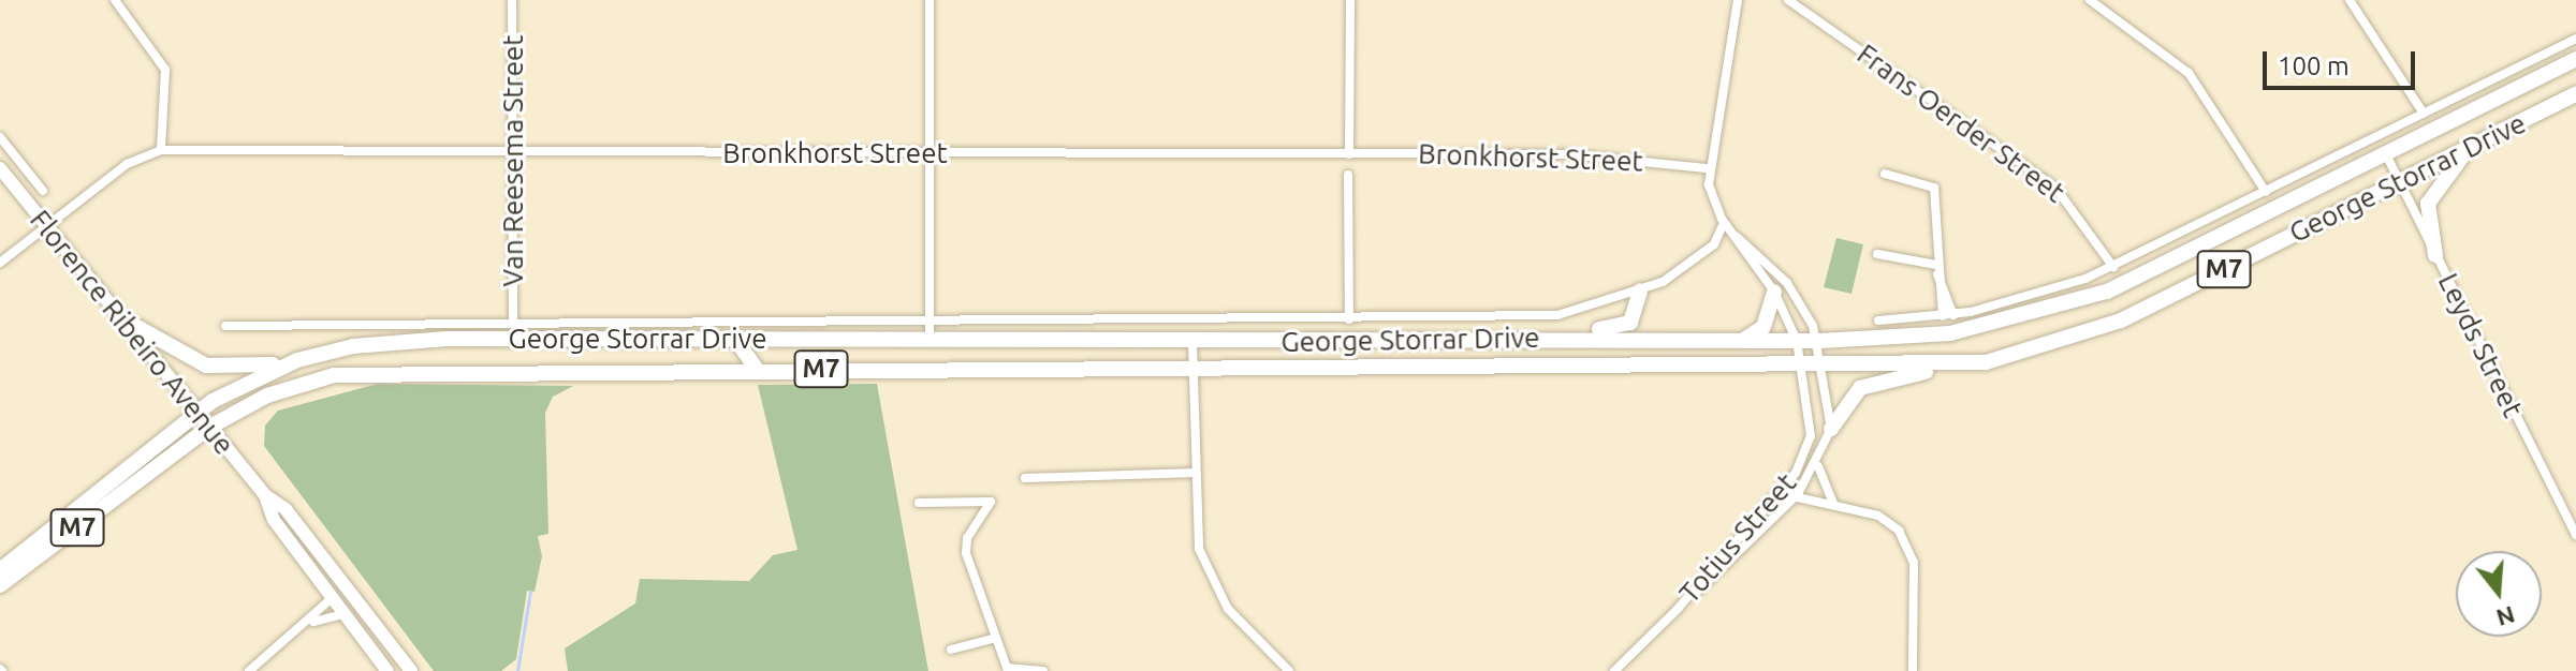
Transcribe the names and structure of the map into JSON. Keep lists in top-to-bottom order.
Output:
{
  "streets": {
    "main road": ["George Storrar Drive", "M7", "Florence Ribeiro Avenue"],
    "street": [
      "Frans Oerder Street",
      "Bronkhorst Street",
      "Van Reesema Street",
      "Leyds Street",
      "Totius Street"
    ]
  },
  "crossings": [
    ["Frans Oerder Street", "George Storrar Drive"],
    ["Bronkhorst Street", "Van Reesema Street"],
    ["Bronkhorst Street", "Florence Ribeiro Avenue"],
    ["Van Reesema Street", "George Storrar Drive"],
    ["George Storrar Drive", "M7"],
    ["George Storrar Drive", "Florence Ribeiro Avenue"],
    ["George Storrar Drive", "Leyds Street"],
    ["George Storrar Drive", "Totius Street"],
    ["M7", "Florence Ribeiro Avenue"]
  ],
  "scale_bar": "100 m",
  "north": "bottom"
}
